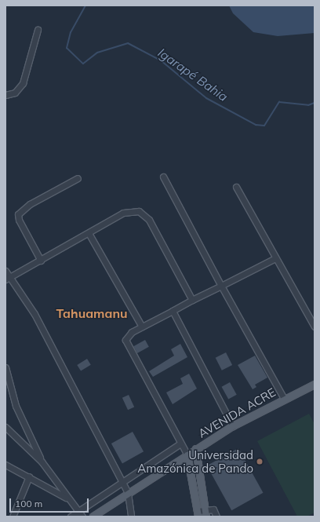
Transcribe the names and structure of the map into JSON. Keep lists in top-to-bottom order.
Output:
{
  "streets": {
    "main road": ["AVENIDA ACRE"]
  },
  "districts": ["Tahuamanu"],
  "water": ["Igarapé Bahia"],
  "places": ["Universidad Amazónica de Pando"],
  "scale_bar": "100 m"
}
